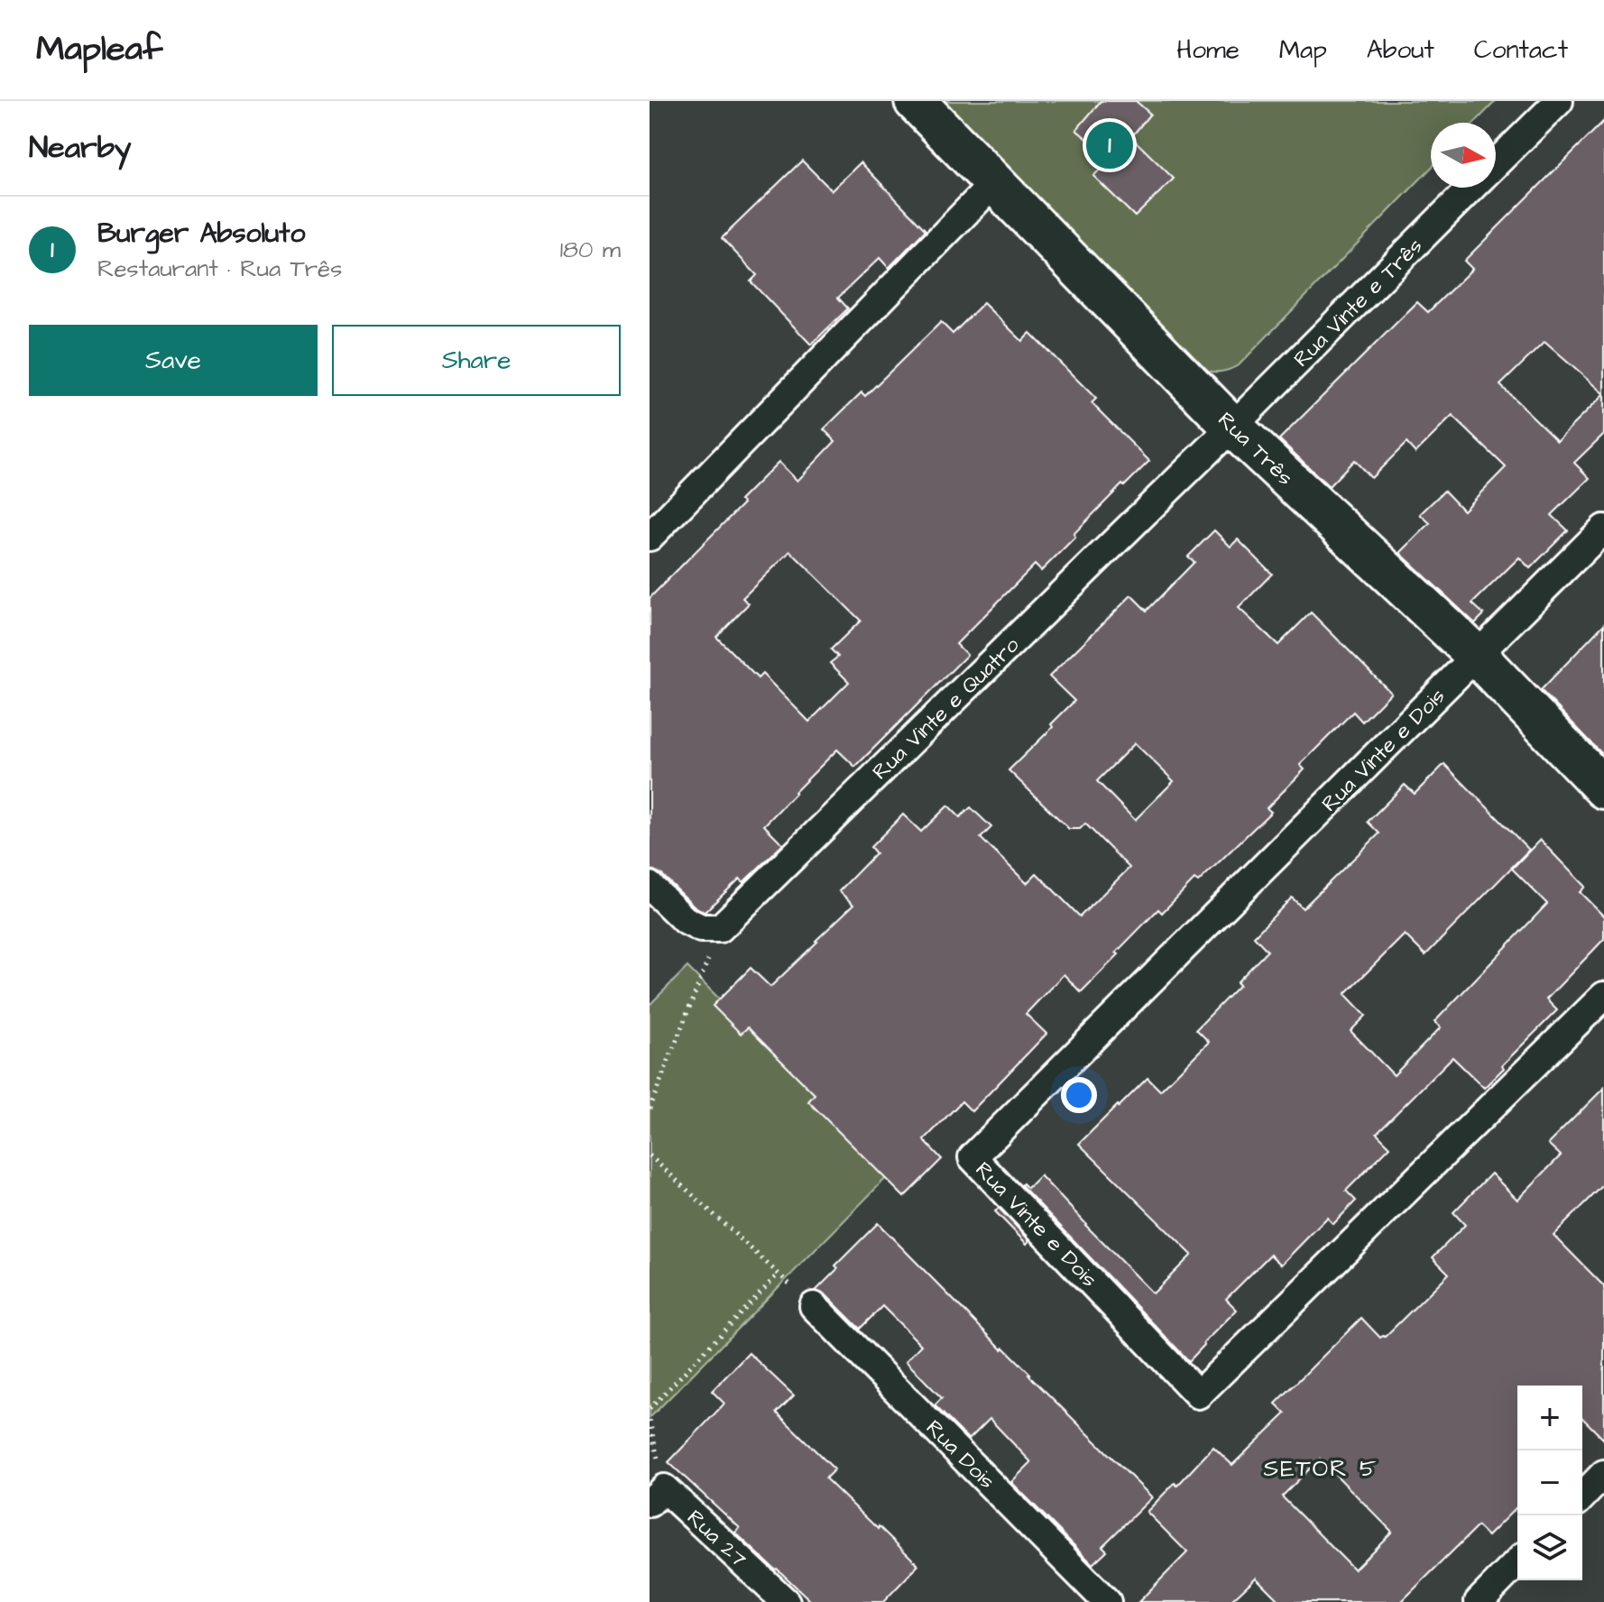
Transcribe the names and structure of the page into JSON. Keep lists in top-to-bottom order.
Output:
{
  "streets": {
    "street": [
      "Rua Vinte e Três",
      "Rua Três",
      "Rua Vinte e Quatro",
      "Rua Vinte e Dois",
      "Rua Dois",
      "Rua 27"
    ]
  },
  "crossings": [
    ["Rua Vinte e Três", "Rua Três"],
    ["Rua Vinte e Três", "Rua Vinte e Quatro"],
    ["Rua Três", "Rua Vinte e Quatro"],
    ["Rua Três", "Rua Vinte e Dois"]
  ],
  "districts": ["SETOR 5"],
  "north": "right",
  "page": {
    "header": "Mapleaf",
    "nav": [
      "Home",
      "Map",
      "About",
      "Contact"
    ],
    "heading": "Nearby",
    "pins": "1",
    "list": [
      {
        "mark": "1",
        "name": "Burger Absoluto",
        "note": "Restaurant · Rua Três",
        "value": "180 m"
      }
    ],
    "buttons": ["Save", "Share"],
    "map_buttons": ["+", "−"]
  }
}
